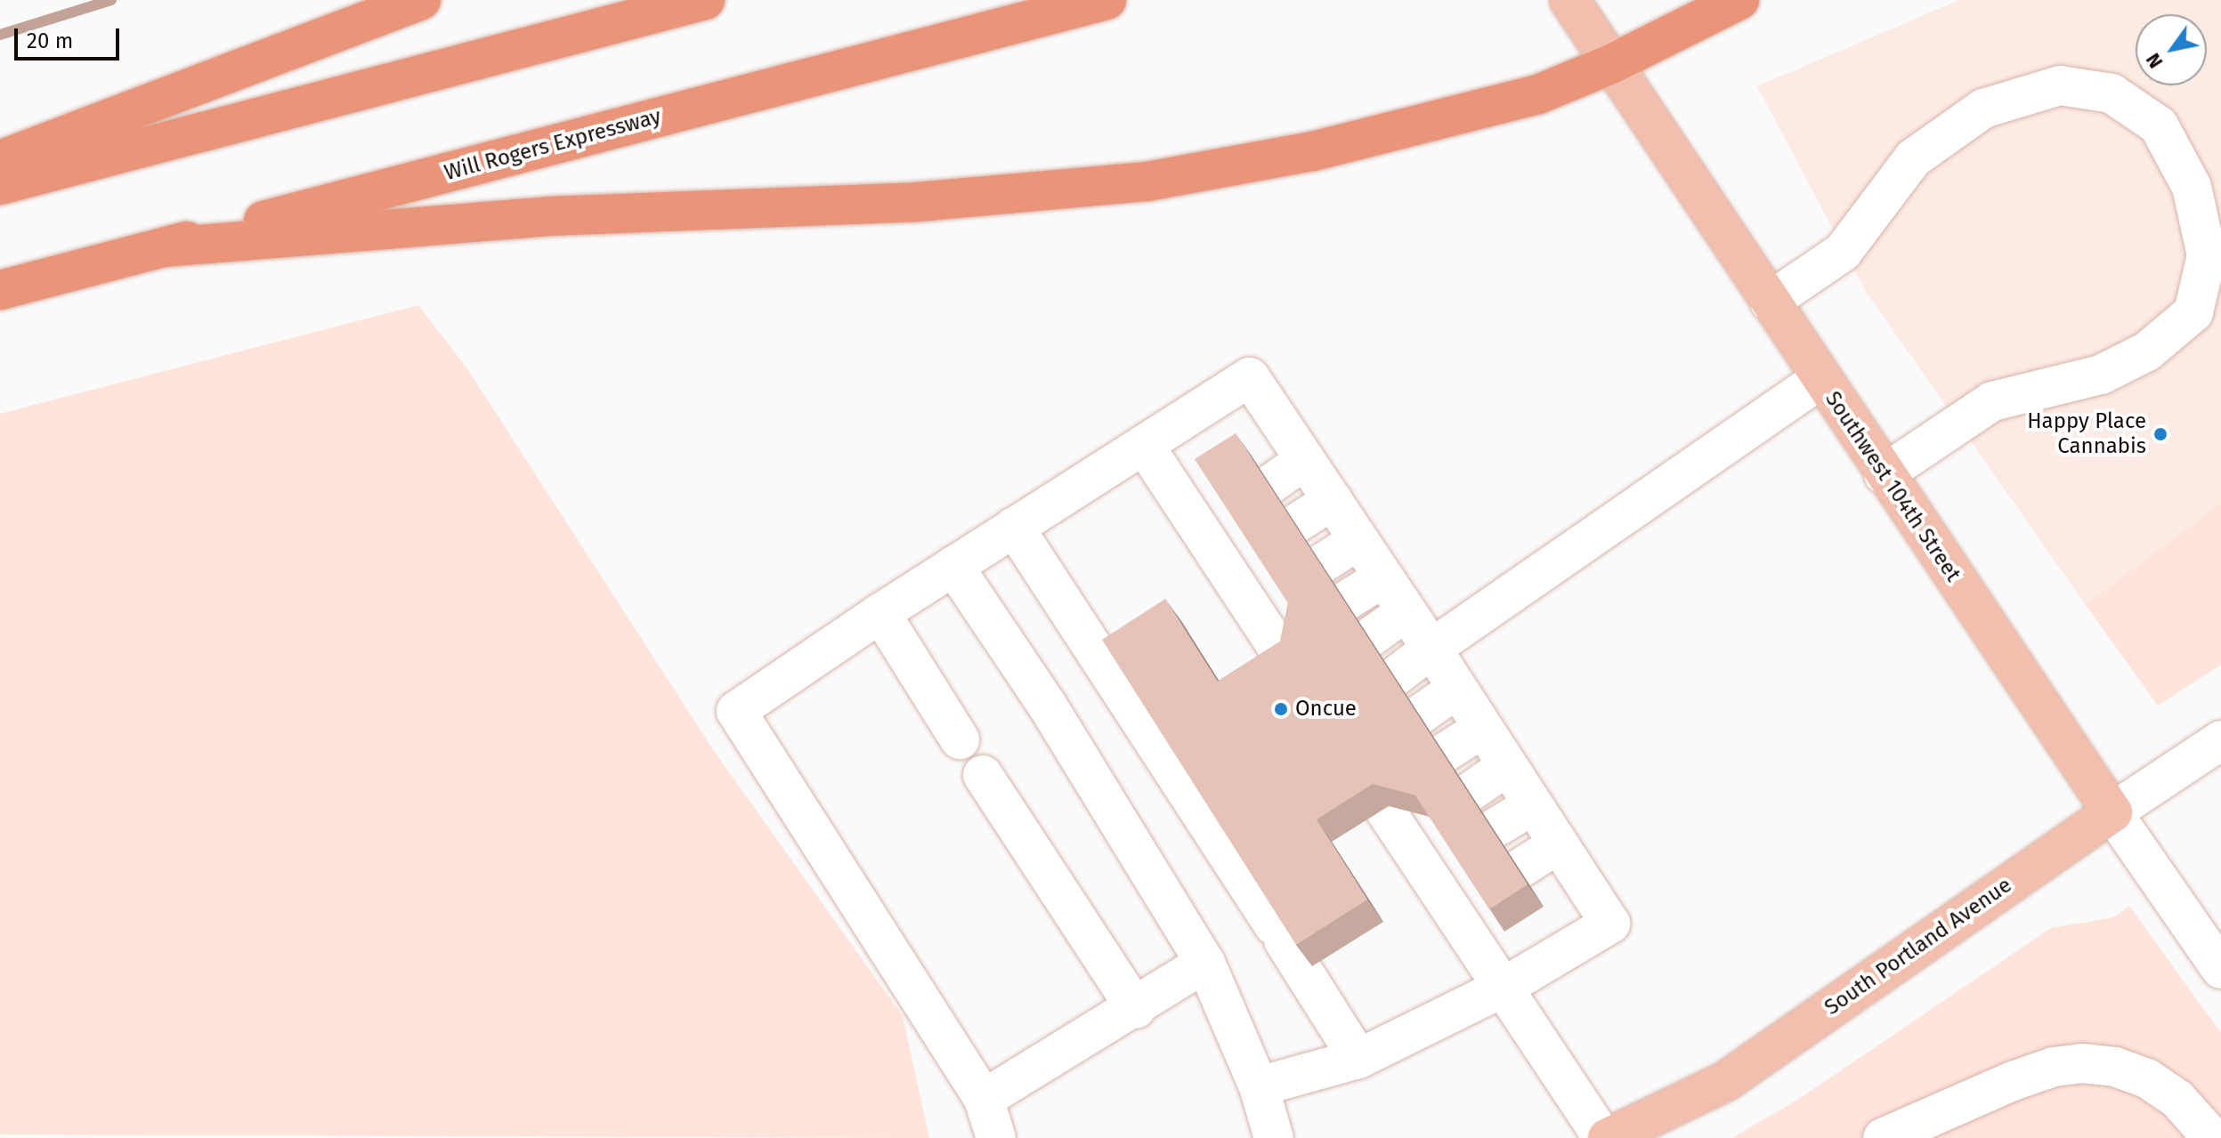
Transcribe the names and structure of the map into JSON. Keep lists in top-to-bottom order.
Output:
{
  "streets": {
    "highway": ["Will Rogers Expressway"],
    "main road": ["Southwest 104th Street", "South Portland Avenue"]
  },
  "crossings": [
    ["Southwest 104th Street", "South Portland Avenue"]
  ],
  "places": ["Happy Place Cannabis", "Oncue"],
  "scale_bar": "20 m",
  "north": "bottom left"
}
